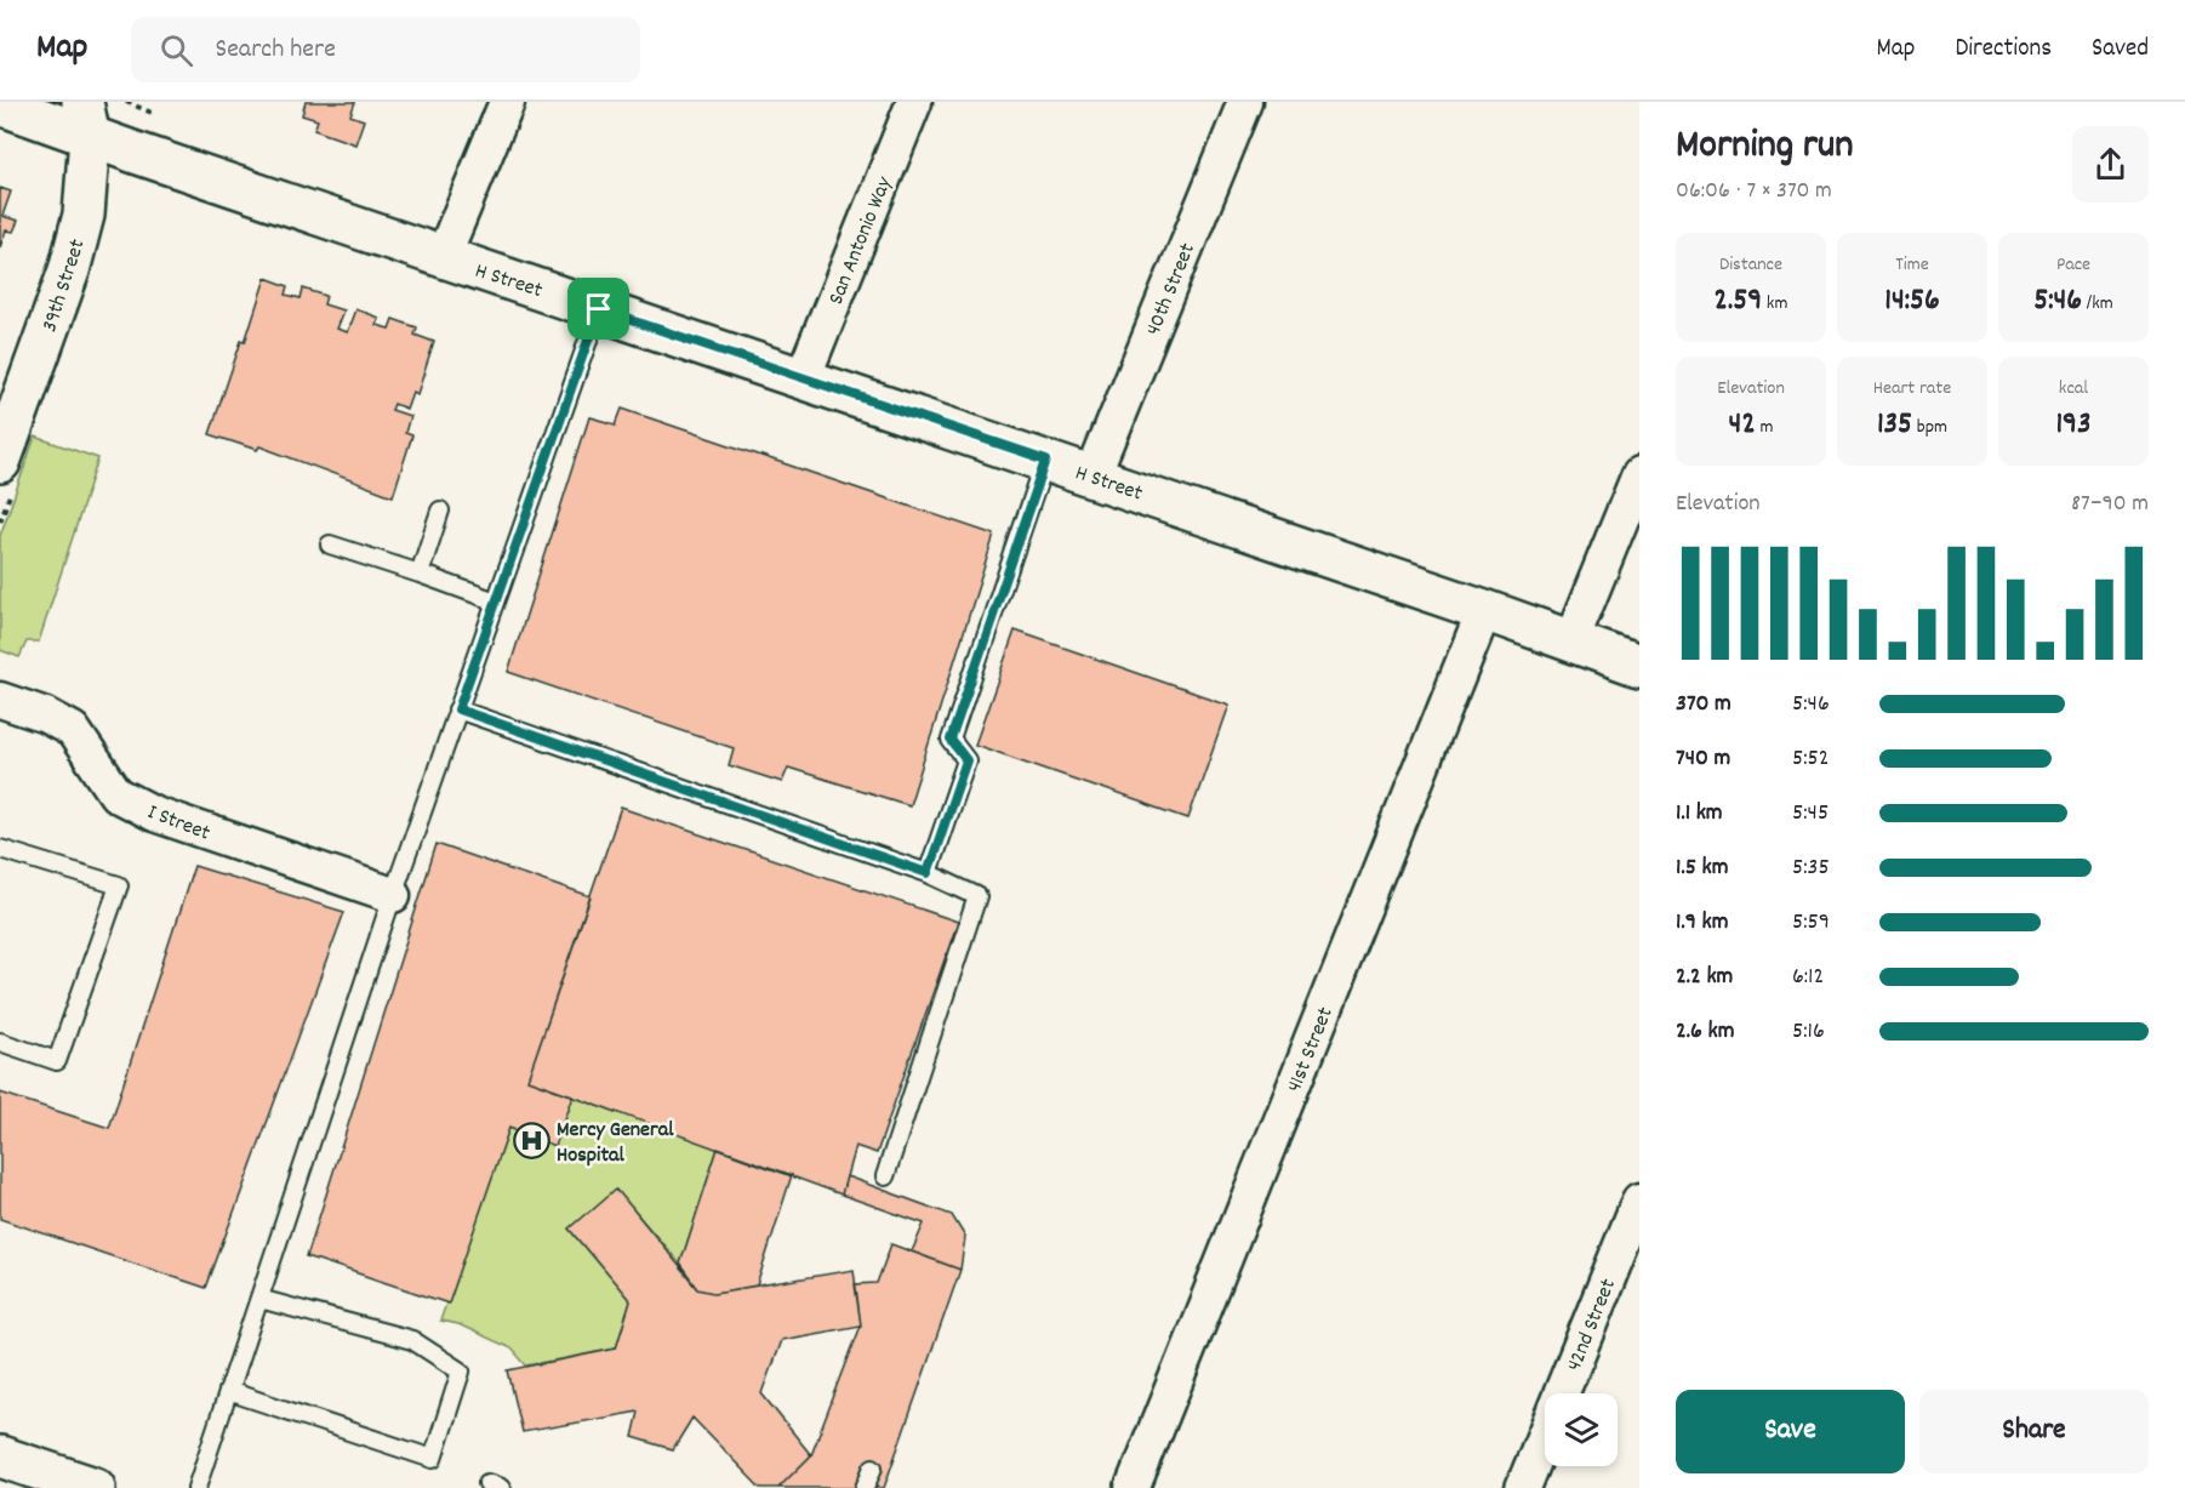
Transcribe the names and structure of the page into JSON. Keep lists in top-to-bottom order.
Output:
{
  "streets": {
    "main road": ["H Street", "39th Street"],
    "street": [
      "San Antonio Way",
      "40th Street",
      "I Street",
      "41st Street",
      "42nd Street"
    ]
  },
  "crossings": [
    ["San Antonio Way", "H Street"],
    ["H Street", "39th Street"],
    ["H Street", "40th Street"],
    ["H Street", "41st Street"]
  ],
  "places": {
    "hospital": ["Mercy General Hospital"]
  },
  "page": {
    "header": "Map",
    "search": "Search here",
    "nav": ["Map", "Directions", "Saved"],
    "heading": ["Morning run", "06:06 · 7 × 370 m"],
    "stats": [
      ["Distance", "2.59 km"],
      ["Time", "14:56"],
      ["Pace", "5:46 /km"],
      ["Elevation", "42 m"],
      ["Heart rate", "135 bpm"],
      ["kcal", "193"]
    ],
    "chart": ["Elevation", "87–90 m"],
    "list": [
      {
        "name": "370 m",
        "note": "5:46"
      },
      {
        "name": "740 m",
        "note": "5:52"
      },
      {
        "name": "1.1 km",
        "note": "5:45"
      },
      {
        "name": "1.5 km",
        "note": "5:35"
      },
      {
        "name": "1.9 km",
        "note": "5:59"
      },
      {
        "name": "2.2 km",
        "note": "6:12"
      },
      {
        "name": "2.6 km",
        "note": "5:16"
      }
    ],
    "buttons": ["Save", "Share"]
  }
}
